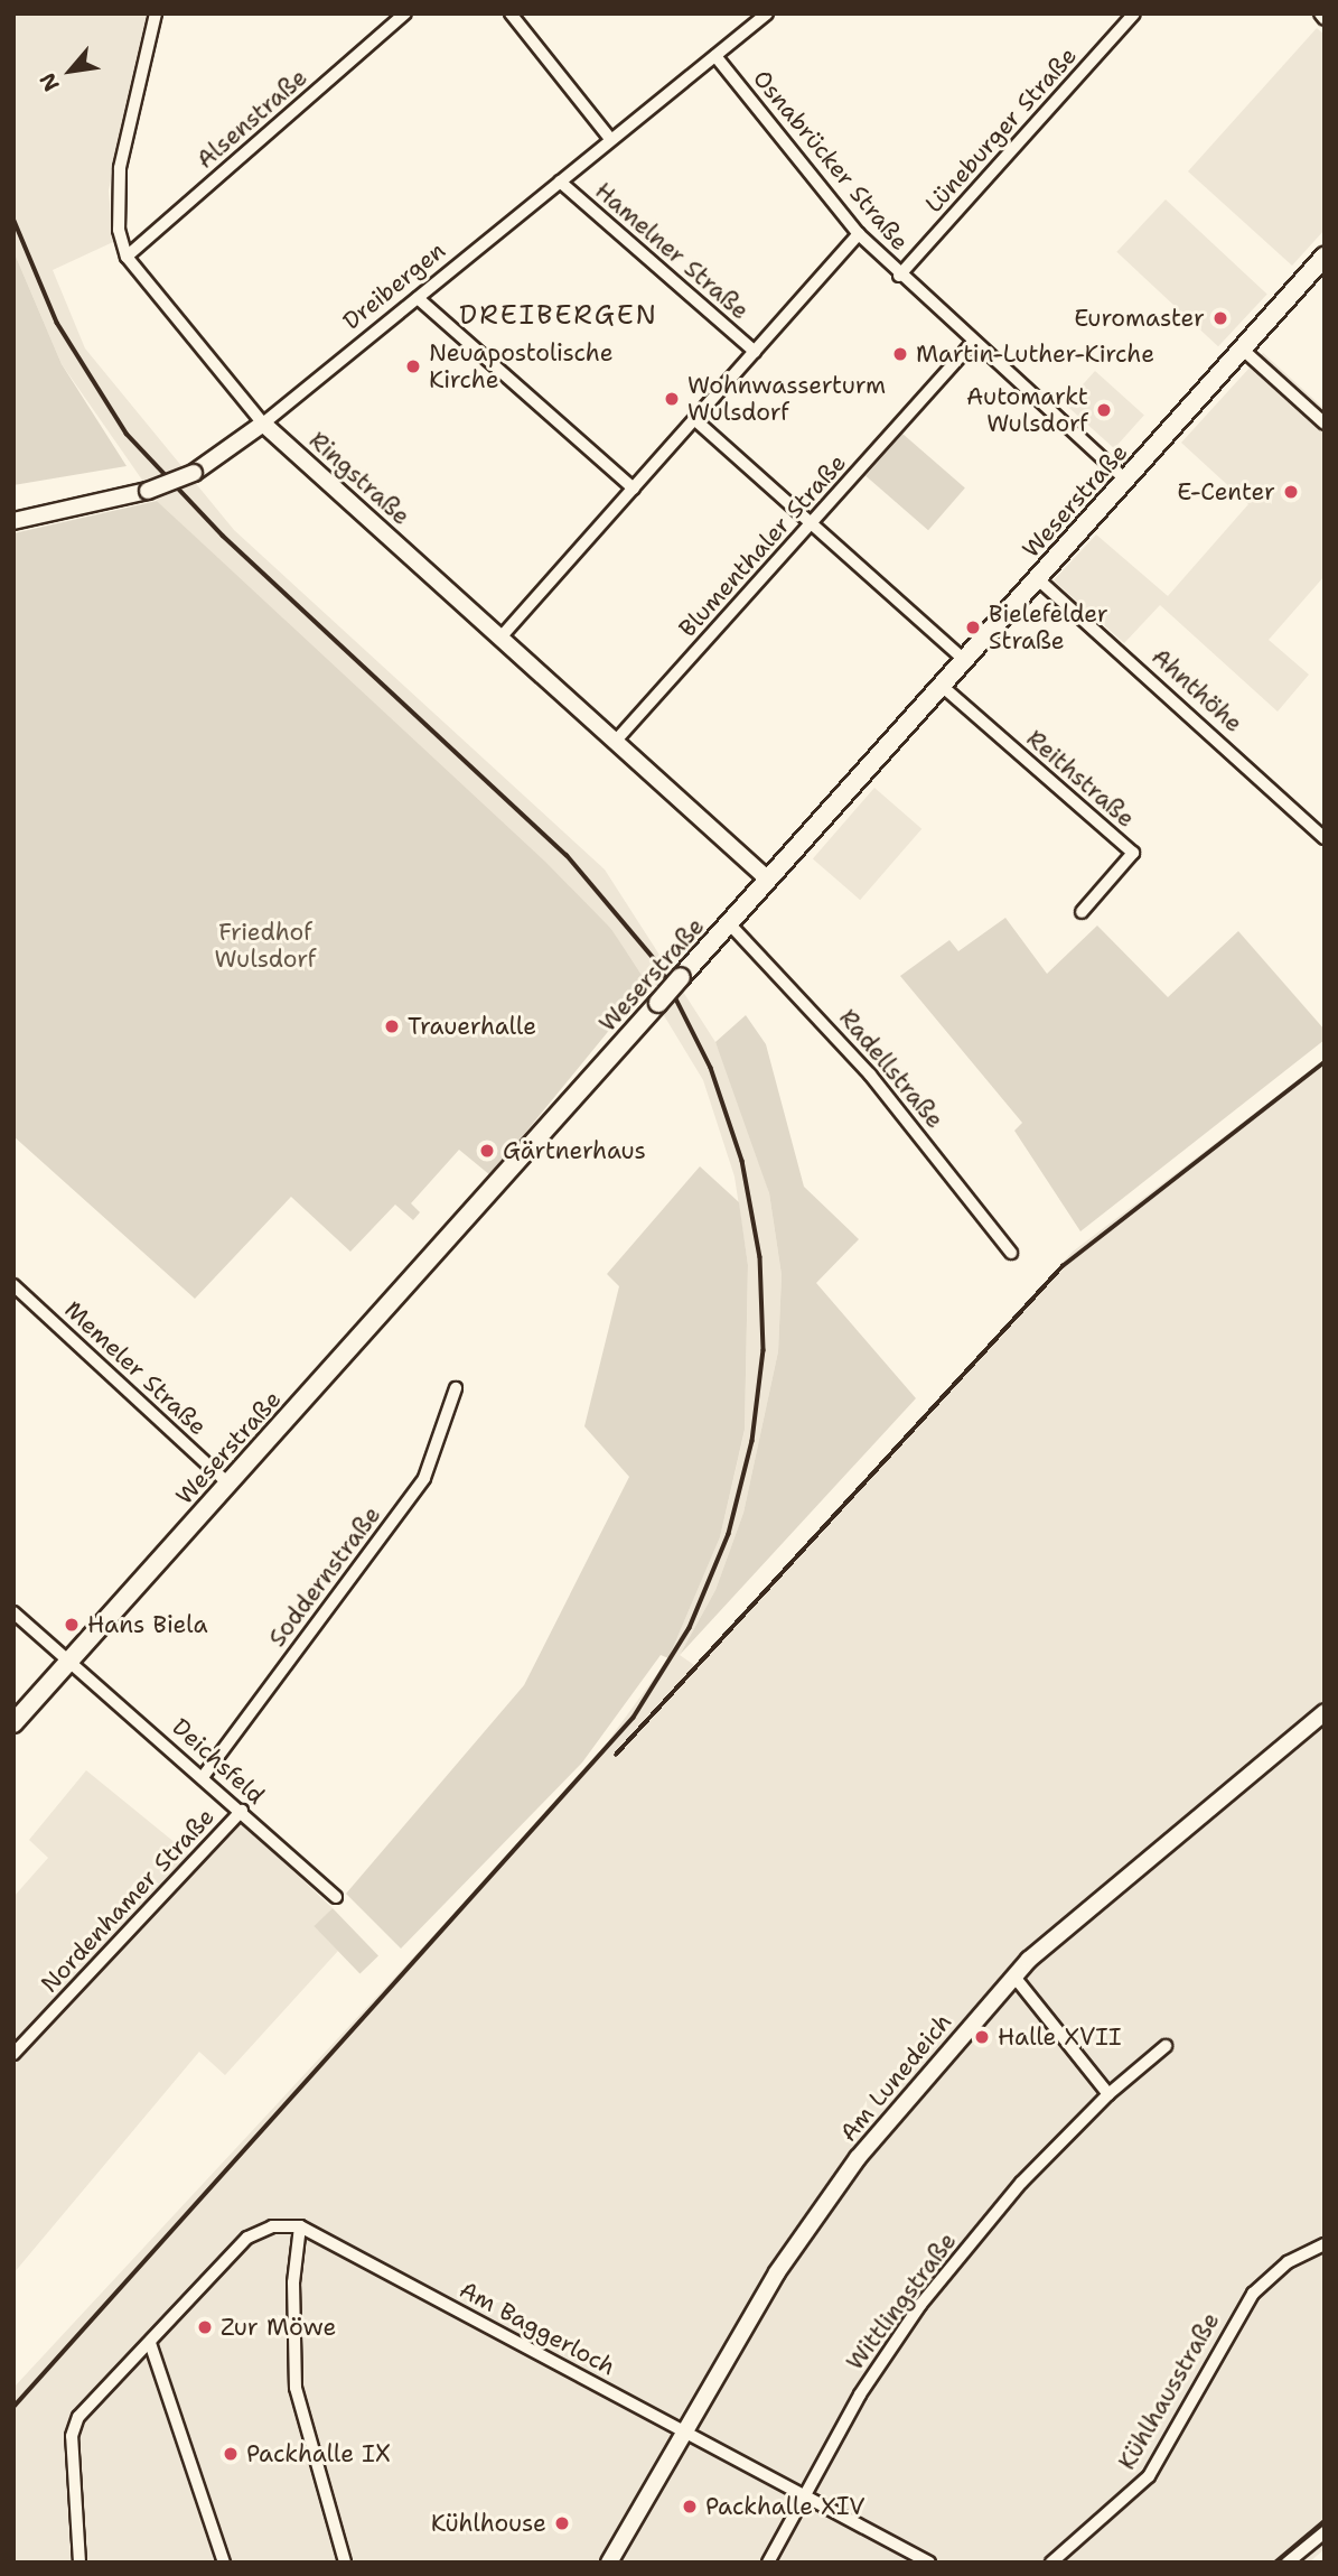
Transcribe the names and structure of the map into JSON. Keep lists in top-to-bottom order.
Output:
{
  "streets": {
    "main road": ["Weserstraße"],
    "street": [
      "Alsenstraße",
      "Lüneburger Straße",
      "Osnabrücker Straße",
      "Hamelner Straße",
      "Dreibergen",
      "Ringstraße",
      "Blumenthaler Straße",
      "Ahnthöhe",
      "Reithstraße",
      "Radellstraße",
      "Memeler Straße",
      "Soddernstraße",
      "Deichsfeld",
      "Nordenhamer Straße",
      "Am Lunedeich",
      "Wittlingstraße",
      "Am Baggerloch",
      "Kühlhausstraße"
    ]
  },
  "crossings": [
    ["Alsenstraße", "Ringstraße"],
    ["Lüneburger Straße", "Osnabrücker Straße"],
    ["Osnabrücker Straße", "Dreibergen"],
    ["Osnabrücker Straße", "Weserstraße"],
    ["Osnabrücker Straße", "Blumenthaler Straße"],
    ["Hamelner Straße", "Dreibergen"],
    ["Dreibergen", "Ringstraße"],
    ["Ringstraße", "Weserstraße"],
    ["Ringstraße", "Blumenthaler Straße"],
    ["Weserstraße", "Ahnthöhe"],
    ["Weserstraße", "Reithstraße"],
    ["Weserstraße", "Radellstraße"],
    ["Weserstraße", "Memeler Straße"],
    ["Weserstraße", "Deichsfeld"],
    ["Soddernstraße", "Deichsfeld"],
    ["Deichsfeld", "Nordenhamer Straße"],
    ["Am Lunedeich", "Am Baggerloch"],
    ["Wittlingstraße", "Am Baggerloch"]
  ],
  "districts": ["DREIBERGEN"],
  "parks": ["Friedhof Wulsdorf"],
  "places": [
    "Euromaster",
    "Martin-Luther-Kirche",
    "Neuapostolische Kirche",
    "Wohnwasserturm Wulsdorf",
    "Automarkt Wulsdorf",
    "E-Center",
    "Bielefelder Straße",
    "Trauerhalle",
    "Gärtnerhaus",
    "Hans Biela",
    "Halle XVII",
    "Zur Möwe",
    "Packhalle IX",
    "Packhalle XIV",
    "Kühlhouse"
  ],
  "north": "bottom left"
}
